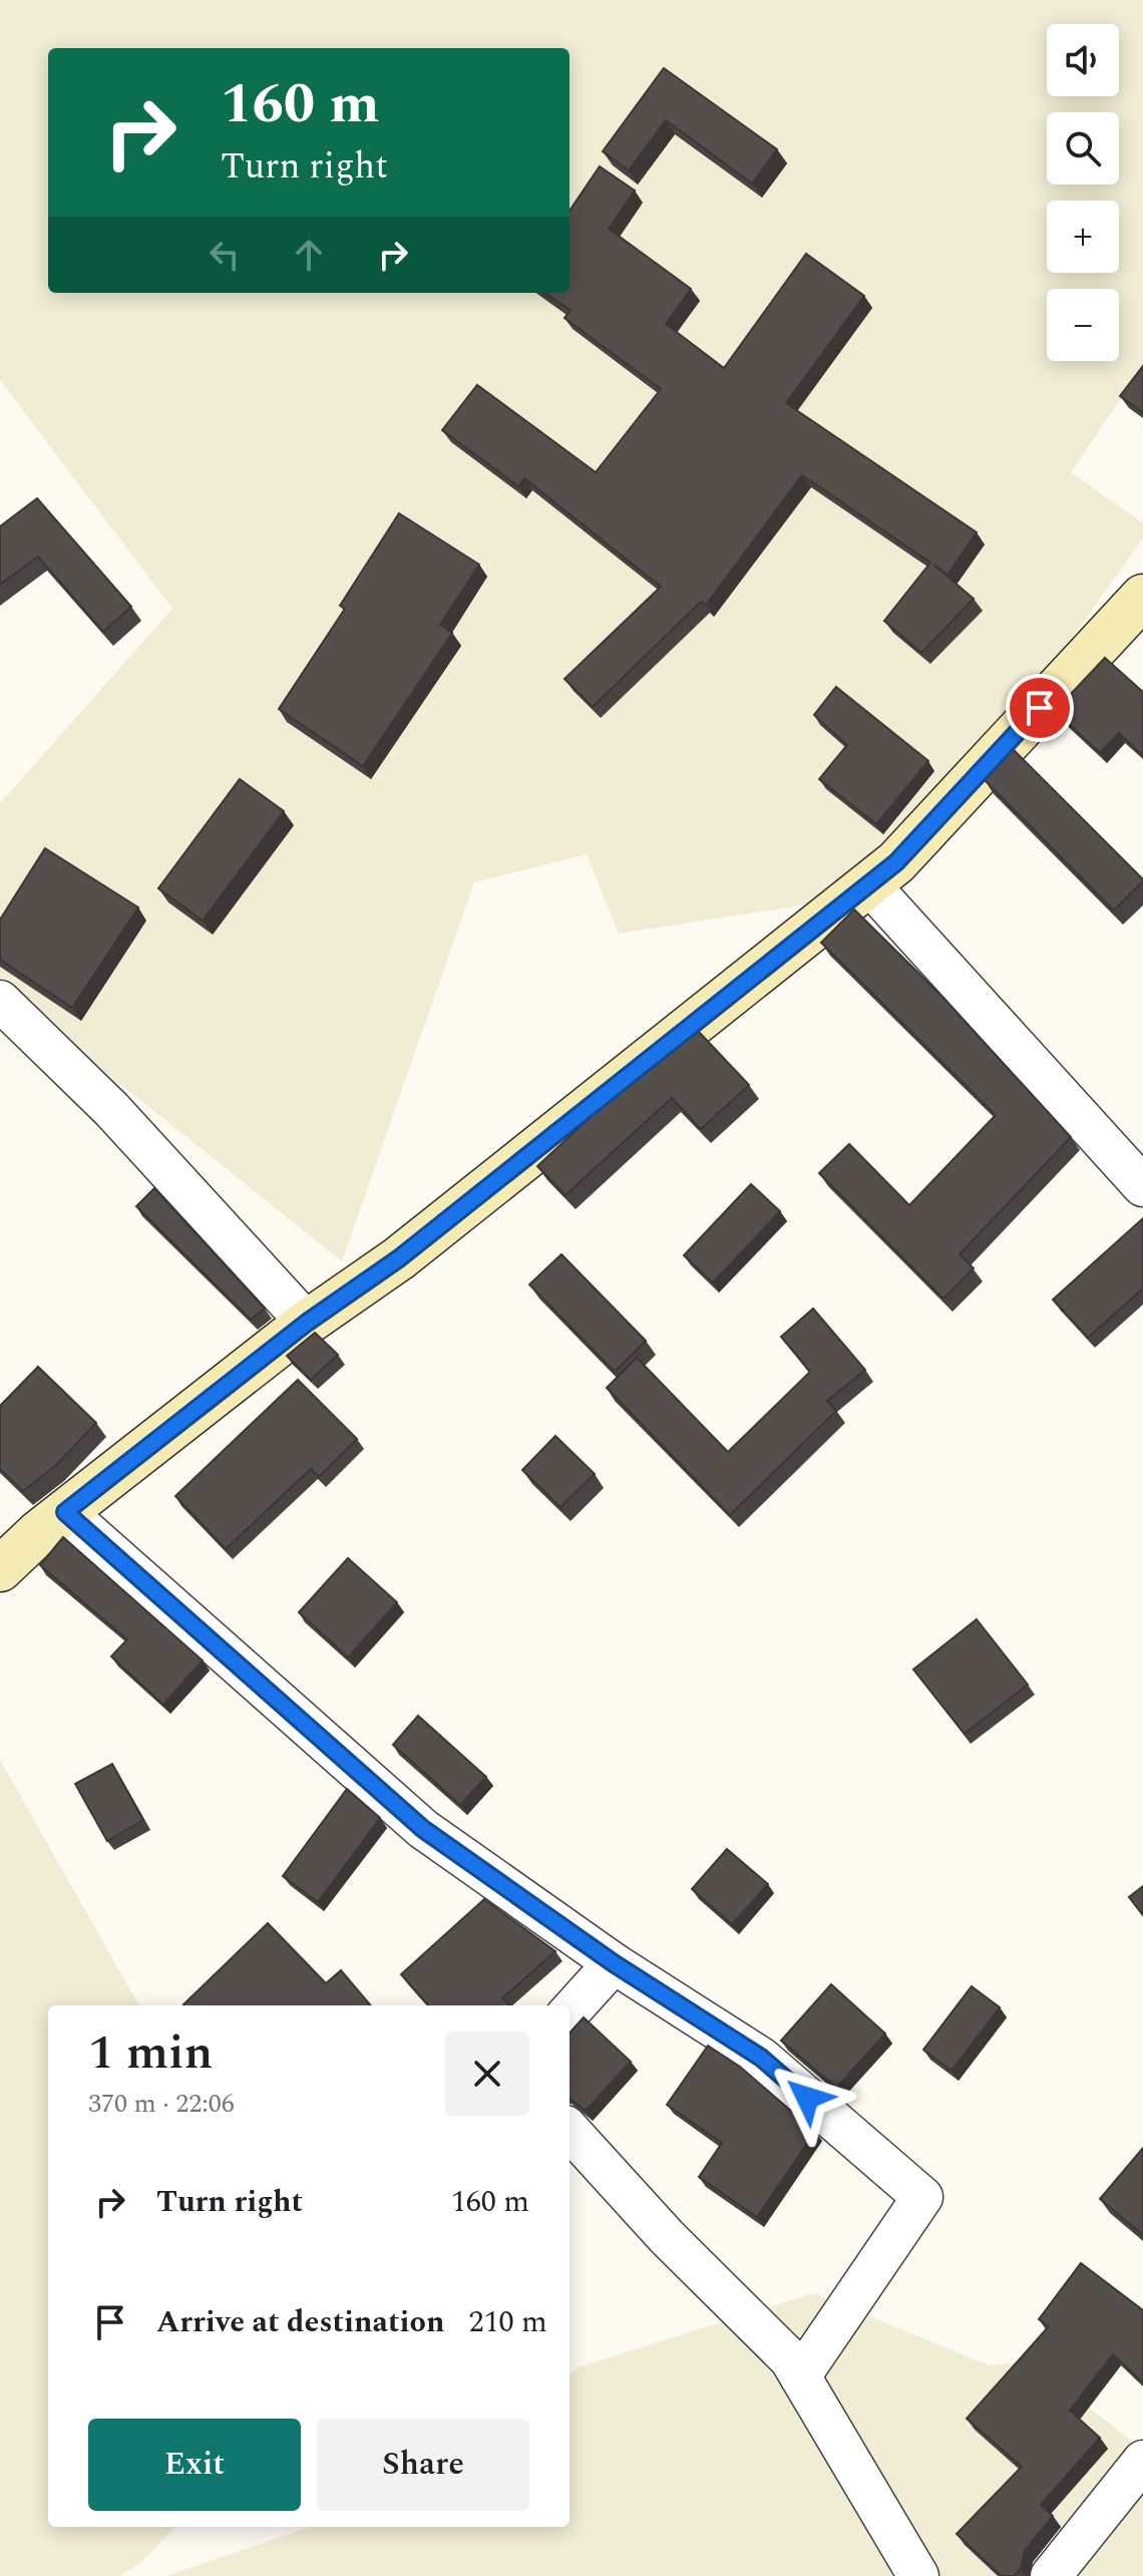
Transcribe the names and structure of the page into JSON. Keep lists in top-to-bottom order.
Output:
{
  "page": {
    "map_buttons": ["+", "−"],
    "turn": ["160 m", "Turn right"],
    "heading": ["1 min", "370 m · 22:06"],
    "list": [
      {
        "name": "Turn right",
        "value": "160 m"
      },
      {
        "name": "Arrive at destination",
        "value": "210 m"
      }
    ],
    "buttons": ["Exit", "Share"]
  }
}
